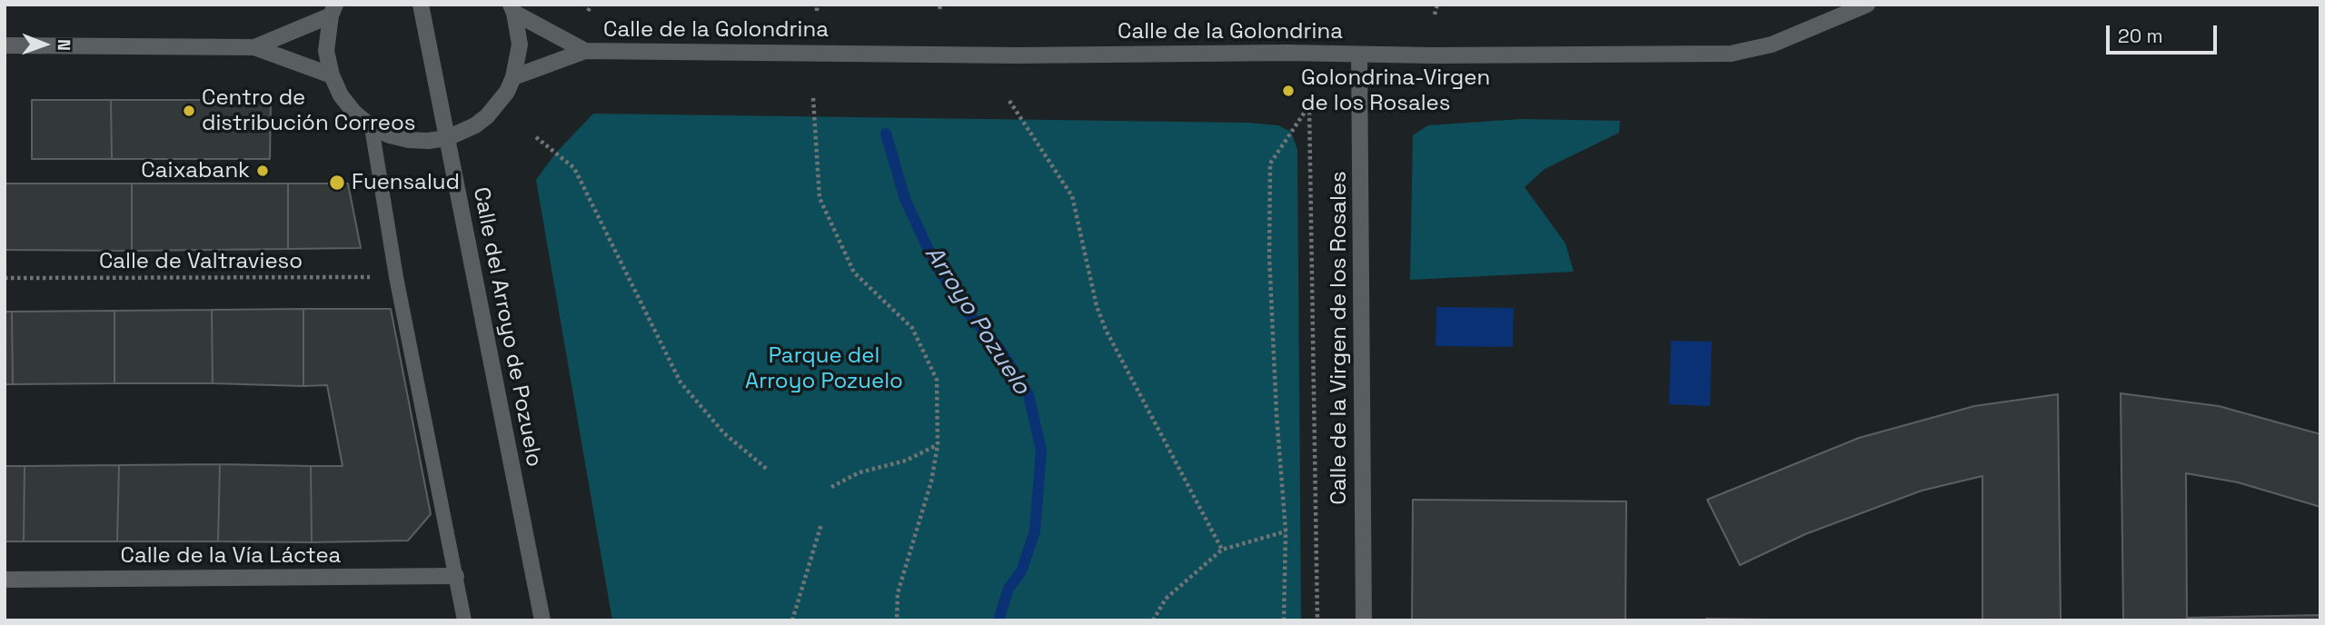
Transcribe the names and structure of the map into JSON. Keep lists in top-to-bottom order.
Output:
{
  "streets": {
    "street": [
      "Calle de la Golondrina",
      "Calle del Arroyo de Pozuelo",
      "Calle de la Virgen de los Rosales",
      "Calle de la Vía Láctea"
    ],
    "path": ["Calle de Valtravieso"]
  },
  "crossings": [
    ["Calle de la Golondrina", "Calle de la Virgen de los Rosales"]
  ],
  "water": ["Arroyo Pozuelo"],
  "parks": ["Parque del Arroyo Pozuelo"],
  "places": [
    "Golondrina-Virgen de los Rosales",
    "Centro de distribución Correos",
    "Caixabank",
    "Fuensalud"
  ],
  "scale_bar": "20 m",
  "north": "right"
}
